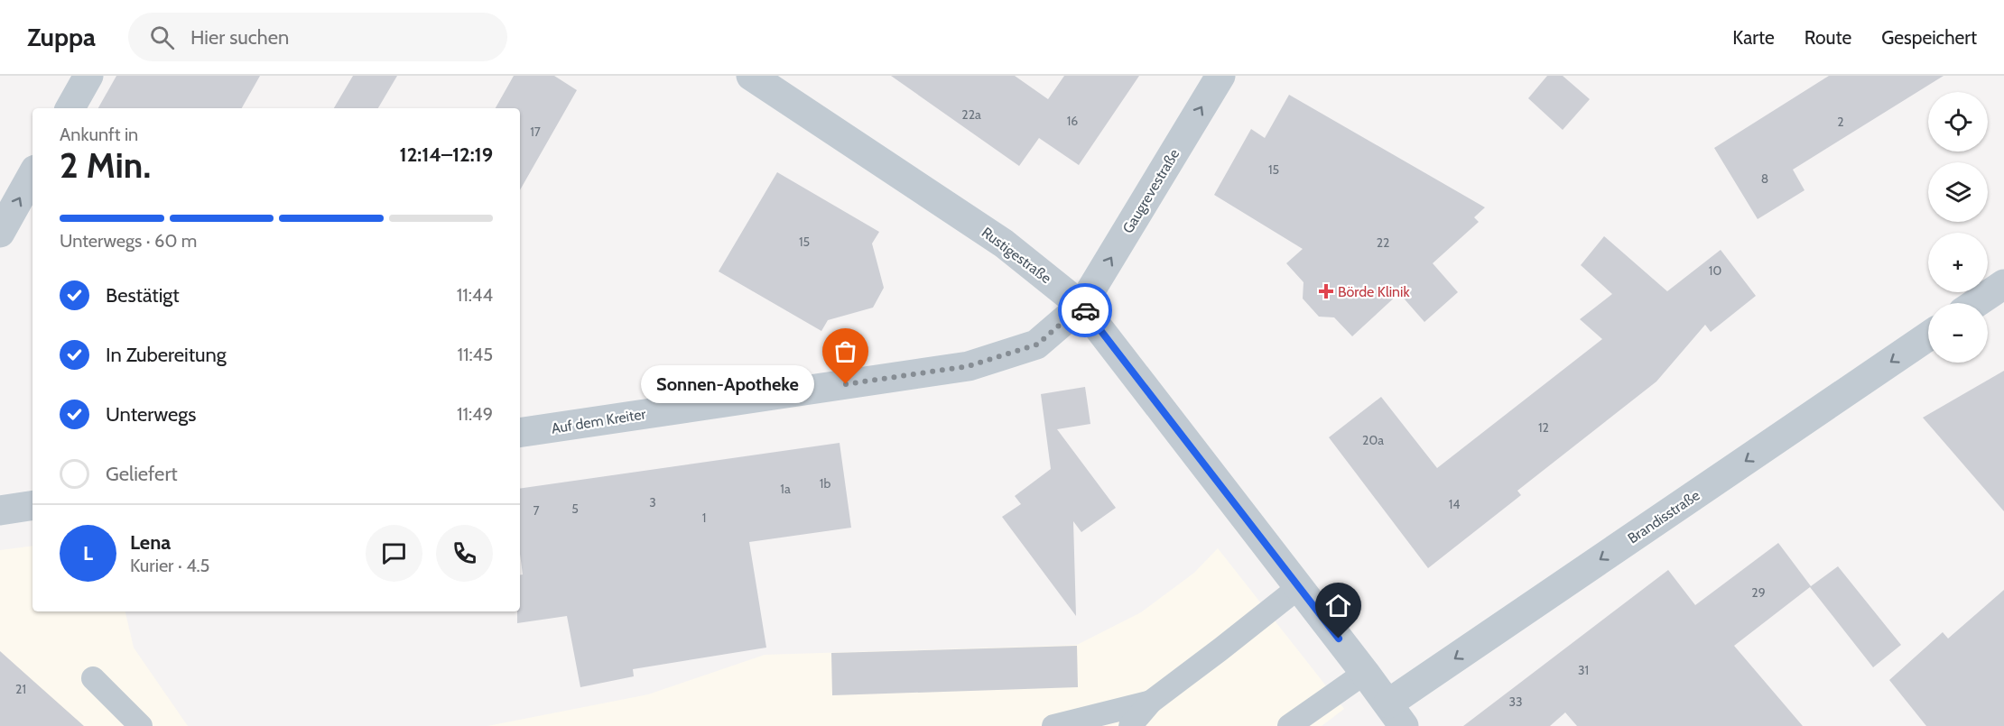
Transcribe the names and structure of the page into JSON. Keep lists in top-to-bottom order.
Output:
{
  "streets": {
    "street": [
      "Gaugrevestraße",
      "Rustigestraße",
      "Auf dem Kreiter",
      "Brandisstraße"
    ]
  },
  "crossings": [
    ["Gaugrevestraße", "Rustigestraße"],
    ["Gaugrevestraße", "Auf dem Kreiter"],
    ["Rustigestraße", "Auf dem Kreiter"],
    ["Rustigestraße", "Brandisstraße"]
  ],
  "one_way": ["Gaugrevestraße", "Brandisstraße"],
  "places": {
    "health": ["Börde Klinik"],
    "other": ["Sonnen-Apotheke"]
  },
  "house_numbers": [
    "22a",
    "16",
    "2",
    "17",
    "15",
    "8",
    "15",
    "22",
    "10",
    "12",
    "20a",
    "1b",
    "1a",
    "3",
    "14",
    "5",
    "7",
    "1",
    "29",
    "31",
    "21",
    "33"
  ],
  "page": {
    "header": "Zuppa",
    "search": "Hier suchen",
    "nav": ["Karte", "Route", "Gespeichert"],
    "map_buttons": ["+", "−"],
    "heading": ["2 Min.", "Ankunft in", "12:14–12:19"],
    "panel": ["Lena", "Kurier · 4.5"],
    "bar": "Unterwegs · 60 m",
    "list": [
      ["Bestätigt", "11:44"],
      ["In Zubereitung", "11:45"],
      ["Unterwegs", "11:49"],
      "Geliefert"
    ],
    "bubble": "Sonnen-Apotheke",
    "round": "L"
  }
}
